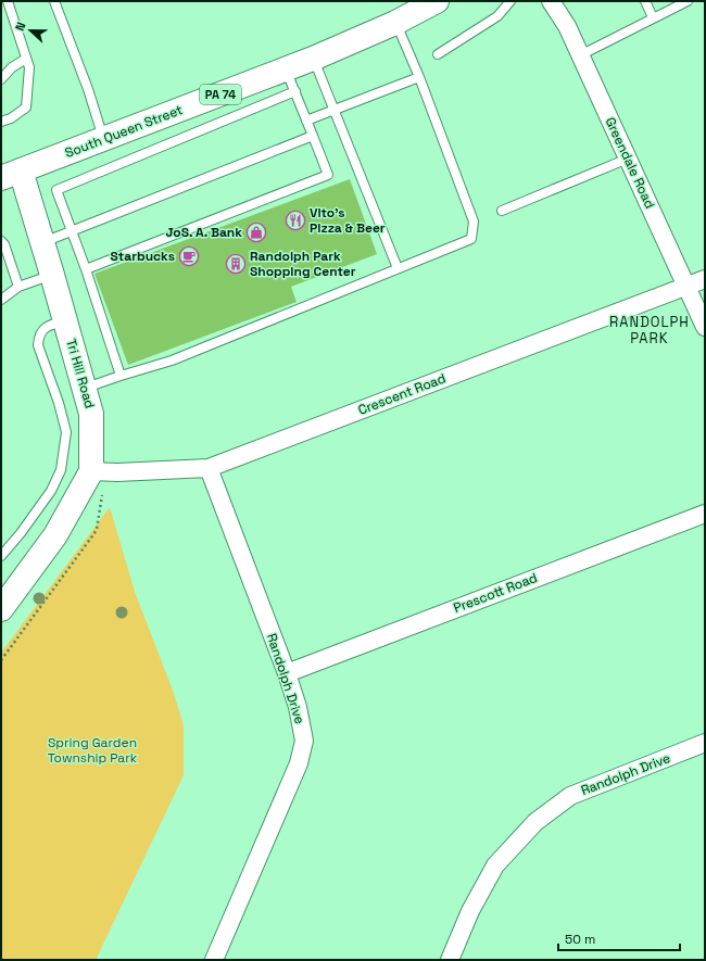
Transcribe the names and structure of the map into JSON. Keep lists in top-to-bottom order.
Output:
{
  "streets": {
    "street": [
      "PA 74",
      "South Queen Street",
      "Greendale Road",
      "Tri Hill Road",
      "Crescent Road",
      "Prescott Road",
      "Randolph Drive"
    ]
  },
  "crossings": [
    ["South Queen Street", "Tri Hill Road"],
    ["Greendale Road", "Crescent Road"],
    ["Tri Hill Road", "Crescent Road"],
    ["Crescent Road", "Randolph Drive"],
    ["Prescott Road", "Randolph Drive"]
  ],
  "districts": ["RANDOLPH PARK"],
  "parks": ["Spring Garden Township Park"],
  "places": {
    "restaurant": ["Vito's Pizza & Beer"],
    "shop": ["JoS. A. Bank"],
    "cafe": ["Starbucks"],
    "building": ["Randolph Park Shopping Center"]
  },
  "scale_bar": "50 m",
  "north": "left"
}
